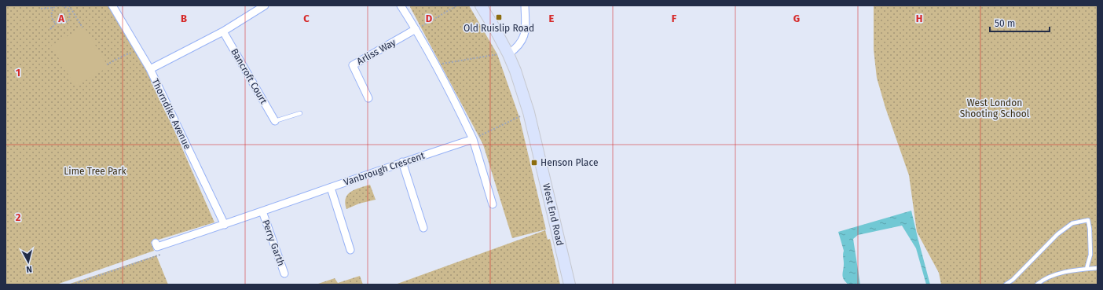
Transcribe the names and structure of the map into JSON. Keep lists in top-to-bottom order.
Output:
{
  "streets": {
    "main road": ["West End Road"],
    "street": [
      "Arliss Way",
      "Bancroft Court",
      "Thorndike Avenue",
      "Vanbrough Crescent",
      "Perry Garth"
    ]
  },
  "crossings": [
    ["Thorndike Avenue", "Vanbrough Crescent"],
    ["Vanbrough Crescent", "Perry Garth"]
  ],
  "parks": ["West London Shooting School", "Lime Tree Park"],
  "places": {
    "transit": ["Old Ruislip Road", "Henson Place"]
  },
  "scale_bar": "50 m",
  "north": "bottom",
  "grid": {
    "columns": [
      "A",
      "B",
      "C",
      "D",
      "E",
      "F",
      "G",
      "H"
    ],
    "rows": ["1", "2"]
  }
}
